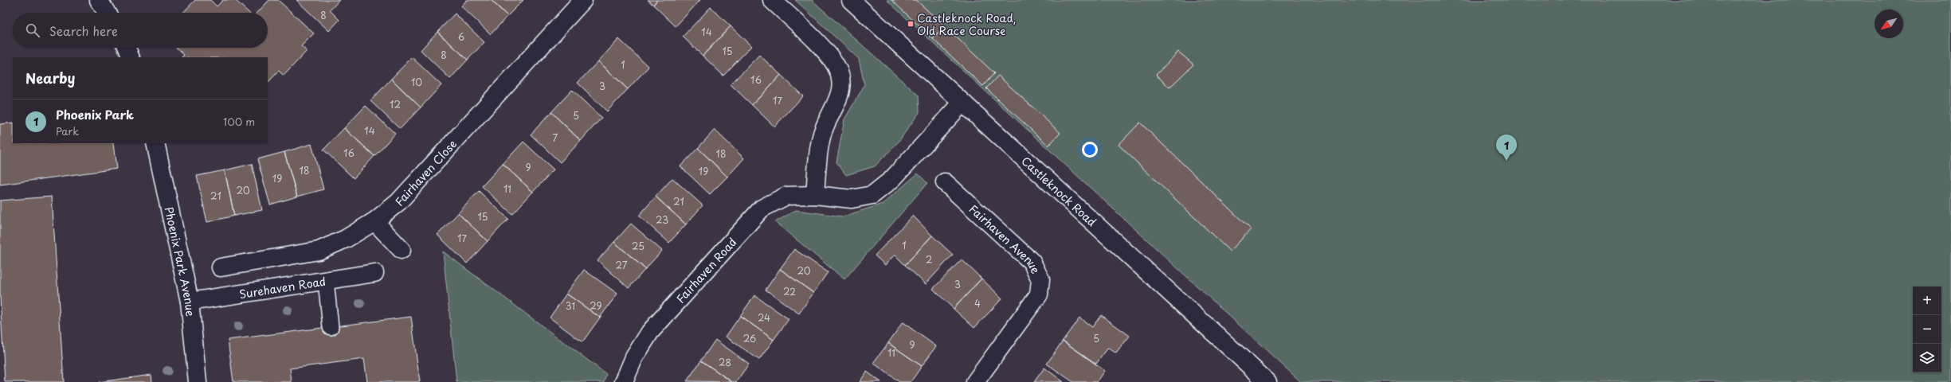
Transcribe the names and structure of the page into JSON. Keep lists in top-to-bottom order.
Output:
{
  "streets": {
    "street": [
      "Fairhaven Close",
      "Castleknock Road",
      "Fairhaven Avenue",
      "Phoenix Park Avenue",
      "Fairhaven Road",
      "Surehaven Road"
    ]
  },
  "crossings": [
    ["Castleknock Road", "Fairhaven Road"],
    ["Phoenix Park Avenue", "Surehaven Road"]
  ],
  "places": {
    "transit": ["Castleknock Road, Old Race Course"]
  },
  "house_numbers": [
    "8",
    "14",
    "6",
    "15",
    "8",
    "1",
    "16",
    "10",
    "3",
    "17",
    "12",
    "5",
    "14",
    "7",
    "16",
    "18",
    "9",
    "18",
    "19",
    "19",
    "11",
    "20",
    "21",
    "21",
    "15",
    "23",
    "17",
    "1",
    "25",
    "2",
    "27",
    "20",
    "3",
    "22",
    "4",
    "31",
    "29",
    "24",
    "26",
    "5",
    "9",
    "11",
    "28"
  ],
  "north": "bottom left",
  "page": {
    "search": "Search here",
    "heading": "Nearby",
    "list": [
      {
        "mark": "1",
        "name": "Phoenix Park",
        "note": "Park",
        "value": "100 m"
      }
    ],
    "pins": "1",
    "map_buttons": ["+", "−"]
  }
}
